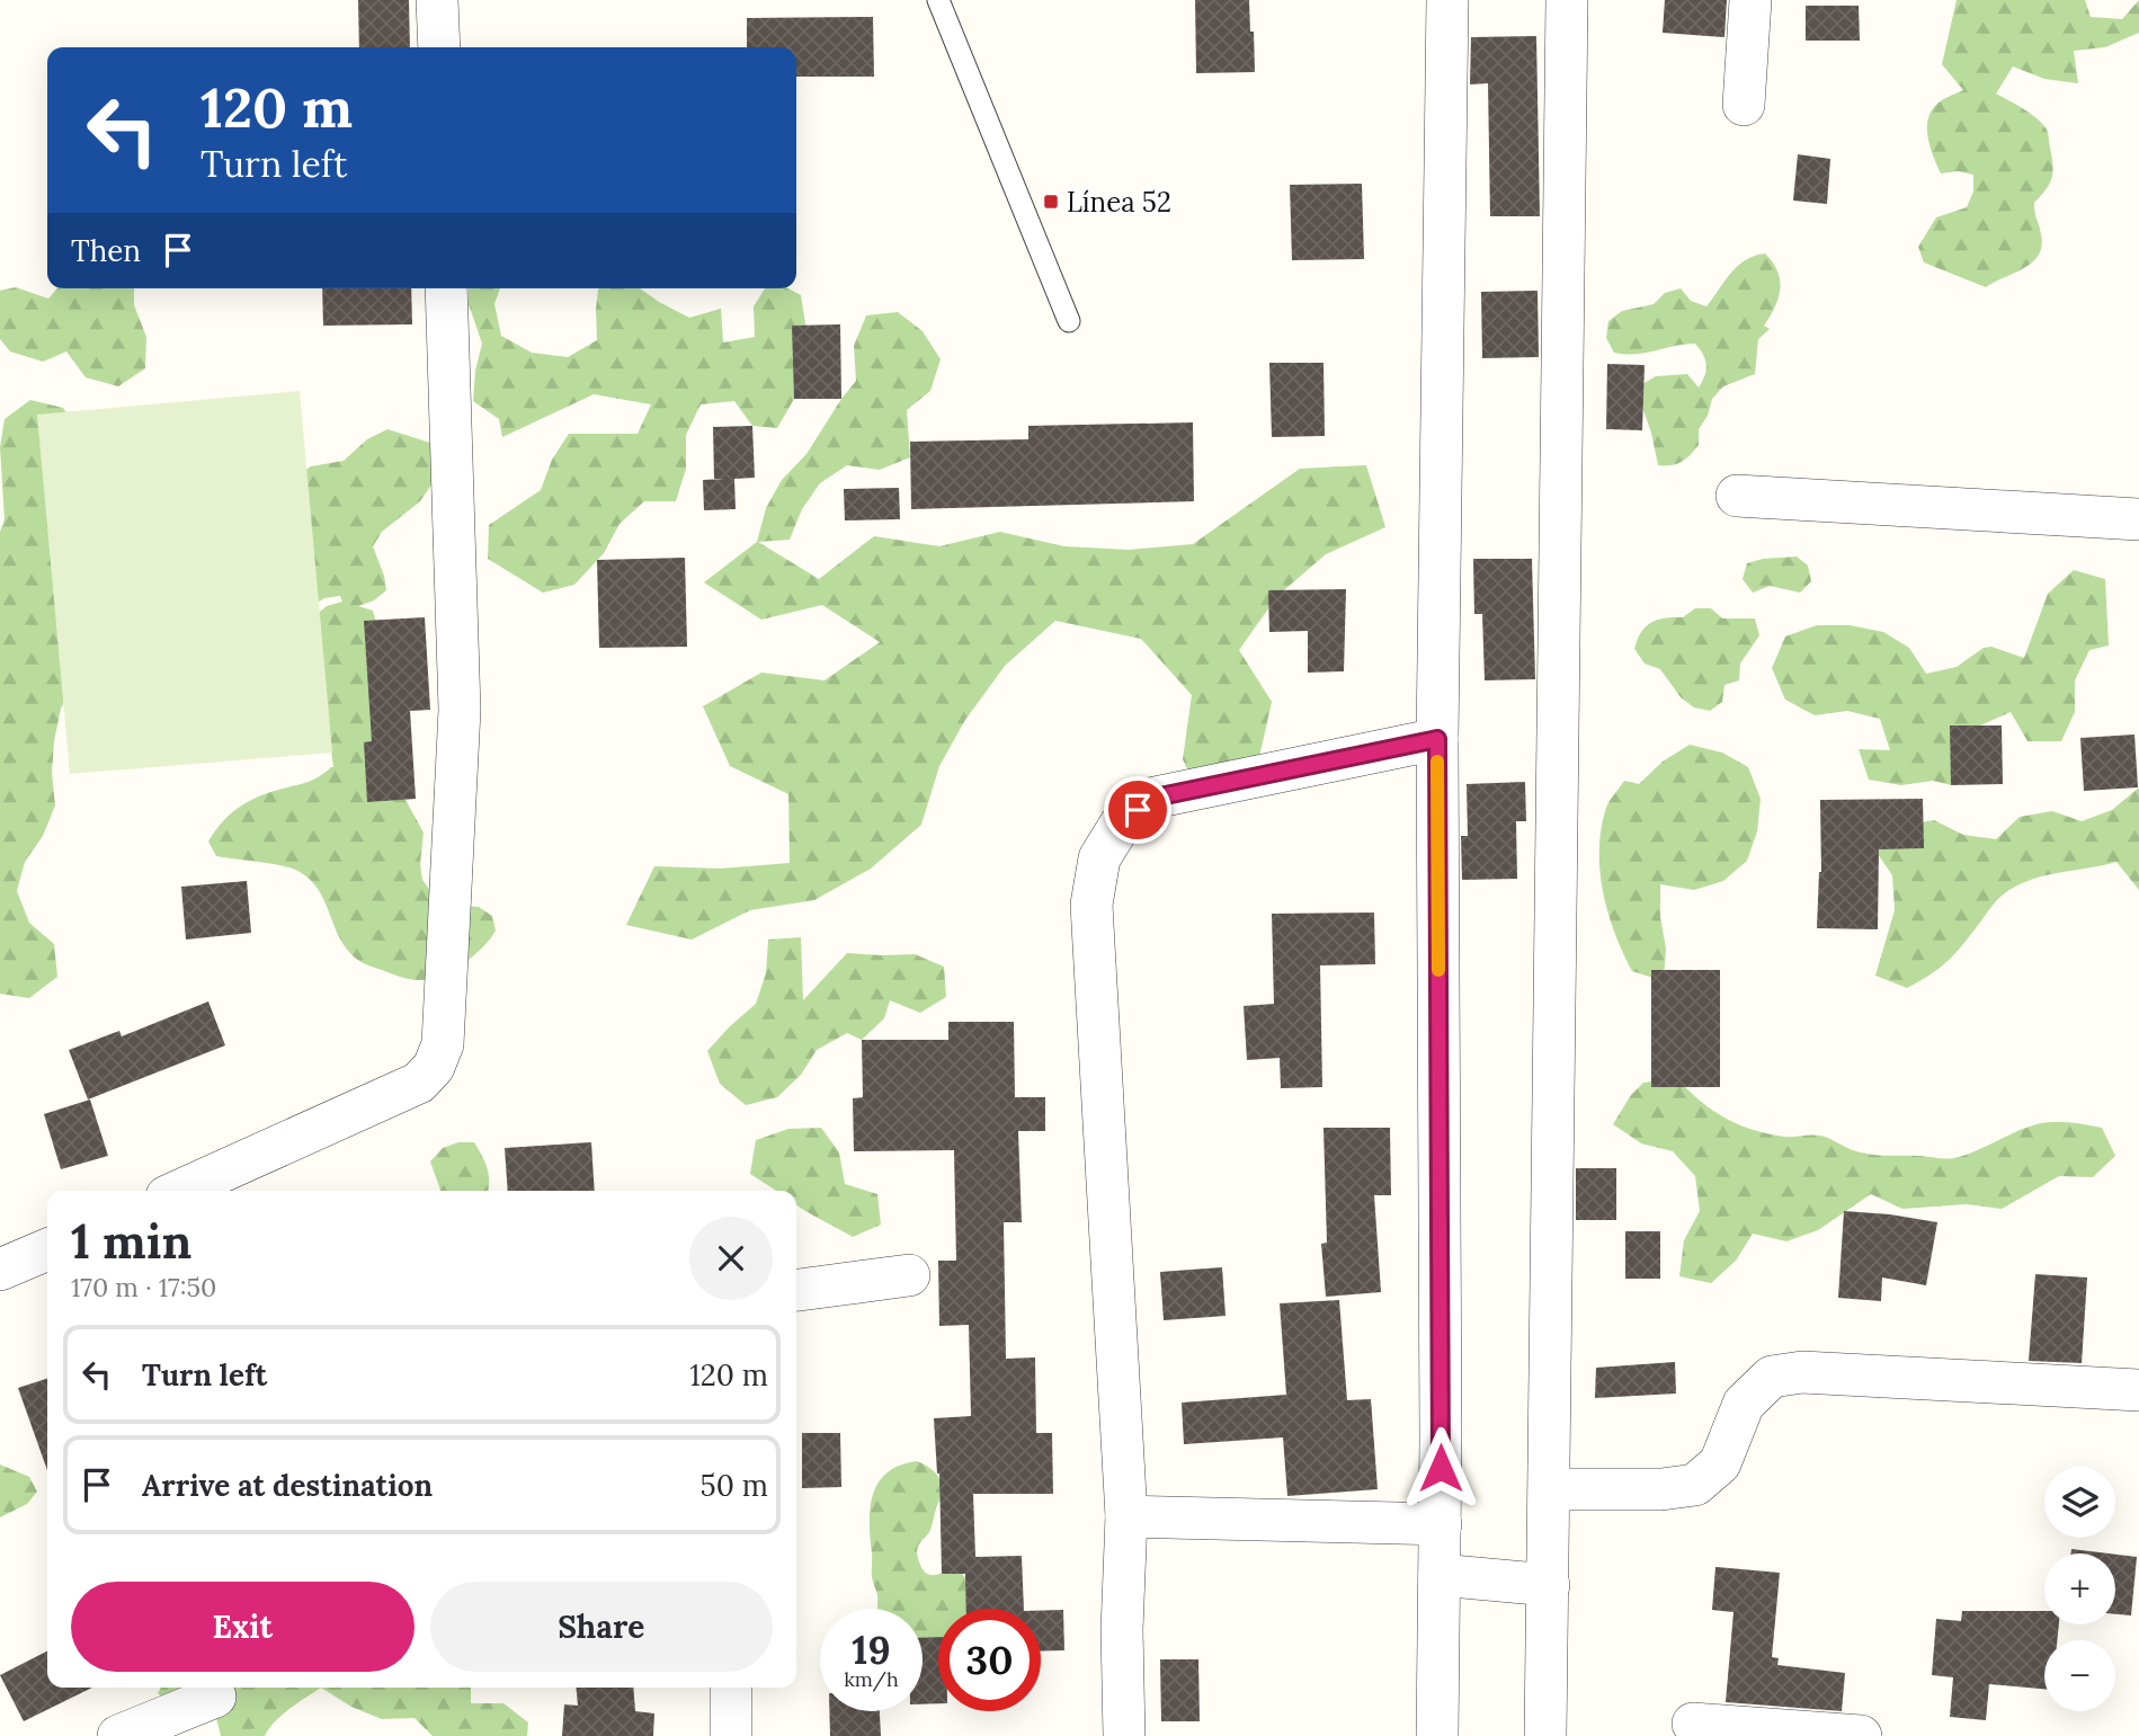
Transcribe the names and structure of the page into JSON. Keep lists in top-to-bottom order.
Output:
{
  "places": {
    "transit": ["Línea 52"]
  },
  "page": {
    "turn": ["120 m", "Turn left"],
    "then": "Then",
    "heading": ["1 min", "170 m · 17:50"],
    "list": [
      {
        "name": "Turn left",
        "value": "120 m"
      },
      {
        "name": "Arrive at destination",
        "value": "50 m"
      }
    ],
    "map_buttons": ["+", "−"],
    "buttons": ["Exit", "Share"],
    "speed": "19 km/h",
    "limit": "30"
  }
}
